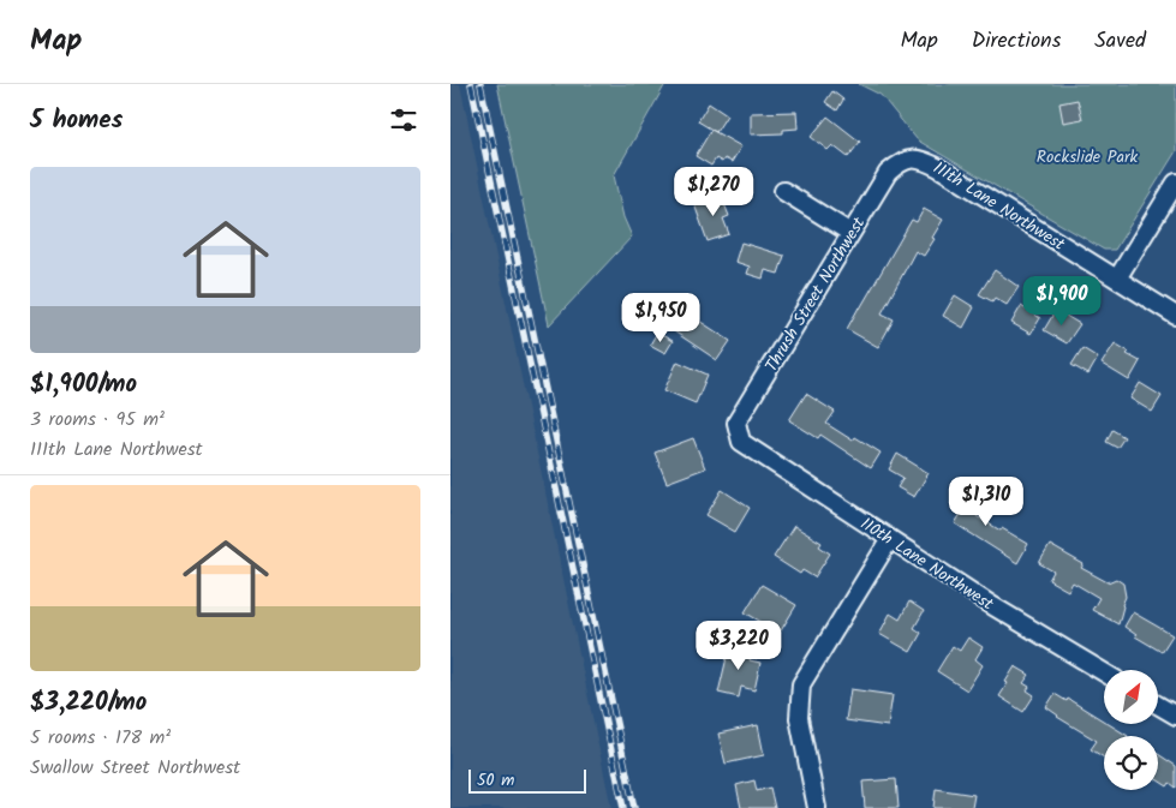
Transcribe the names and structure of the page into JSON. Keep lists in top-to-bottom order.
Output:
{
  "streets": {
    "street": ["111th Lane Northwest", "Thrush Street Northwest", "110th Lane Northwest"]
  },
  "crossings": [
    ["111th Lane Northwest", "Thrush Street Northwest"],
    ["Thrush Street Northwest", "110th Lane Northwest"]
  ],
  "parks": ["Rockslide Park"],
  "scale_bar": "50 m",
  "north": "top right",
  "page": {
    "header": "Map",
    "nav": ["Map", "Directions", "Saved"],
    "heading": "5 homes",
    "list": [
      {
        "name": "$1,900/mo",
        "note": "3 rooms · 95 m² · 111th Lane Northwest"
      },
      {
        "name": "$3,220/mo",
        "note": "5 rooms · 178 m² · Swallow Street Northwest"
      }
    ],
    "price": [
      "$1,270",
      "$1,900",
      "$1,950",
      "$1,310",
      "$3,220"
    ],
    "scale": "50 m"
  }
}
